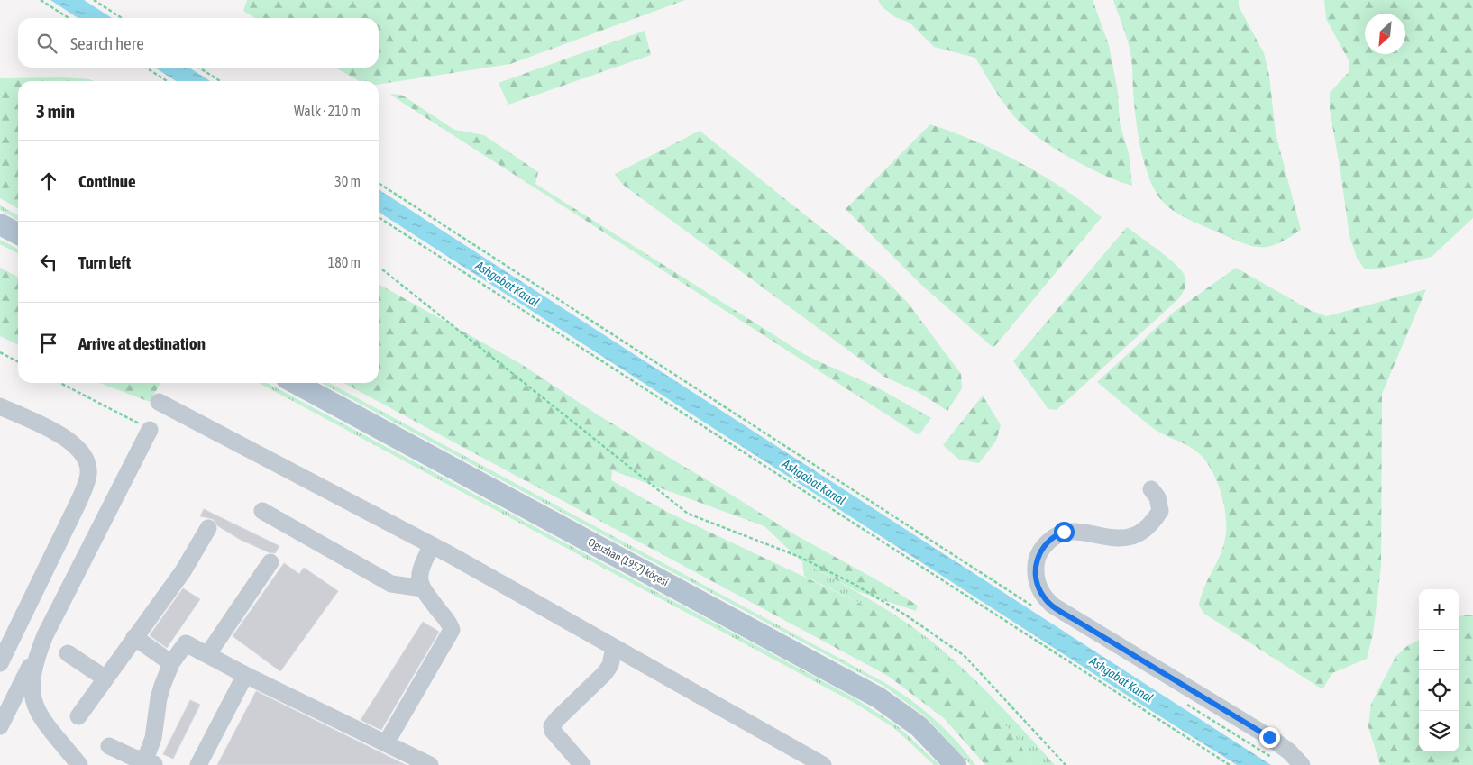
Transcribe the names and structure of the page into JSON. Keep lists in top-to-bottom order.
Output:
{
  "streets": {
    "main road": ["Oguzhan (1957) köçesi"]
  },
  "water": ["Ashgabat Kanal"],
  "north": "bottom left",
  "page": {
    "search": "Search here",
    "heading": ["3 min", "Walk · 210 m"],
    "list": [
      ["Continue", "30 m"],
      ["Turn left", "180 m"],
      "Arrive at destination"
    ],
    "map_buttons": ["+", "−"]
  }
}
